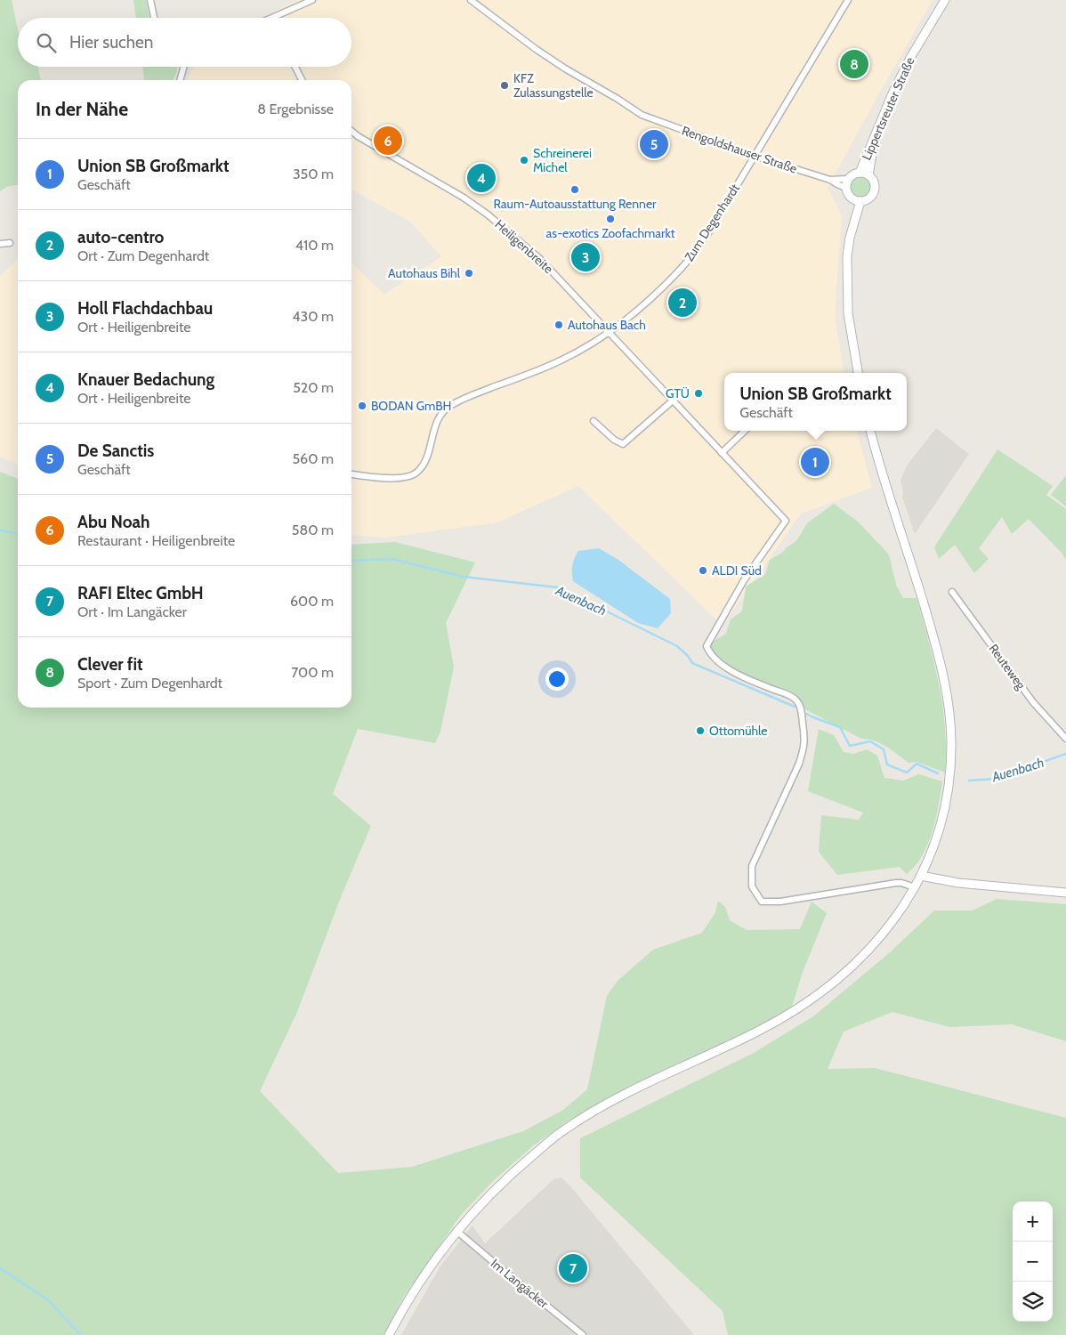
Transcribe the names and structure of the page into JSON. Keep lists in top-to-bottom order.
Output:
{
  "streets": {
    "main road": ["Lippertsreuter Straße"],
    "street": [
      "Rengoldshauser Straße",
      "Zum Degenhardt",
      "Heiligenbreite",
      "Reuteweg",
      "Im Langäcker"
    ]
  },
  "crossings": [
    ["Lippertsreuter Straße", "Rengoldshauser Straße"],
    ["Rengoldshauser Straße", "Zum Degenhardt"],
    ["Zum Degenhardt", "Heiligenbreite"]
  ],
  "water": ["Auenbach"],
  "places": [
    "KFZ Zulassungstelle",
    "Schreinerei Michel",
    "Raum-Autoausstattung Renner",
    "as-exotics Zoofachmarkt",
    "Autohaus Bihl",
    "Autohaus Bach",
    "GTÜ",
    "BODAN GmBH",
    "ALDI Süd",
    "Ottomühle"
  ],
  "page": {
    "search": "Hier suchen",
    "pins": [
      "8",
      "6",
      "5",
      "4",
      "3",
      "2",
      "1",
      "7"
    ],
    "heading": ["In der Nähe", "8 Ergebnisse"],
    "list": [
      {
        "mark": "1",
        "name": "Union SB Großmarkt",
        "note": "Geschäft",
        "value": "350 m"
      },
      {
        "mark": "2",
        "name": "auto-centro",
        "note": "Ort · Zum Degenhardt",
        "value": "410 m"
      },
      {
        "mark": "3",
        "name": "Holl Flachdachbau",
        "note": "Ort · Heiligenbreite",
        "value": "430 m"
      },
      {
        "mark": "4",
        "name": "Knauer Bedachung",
        "note": "Ort · Heiligenbreite",
        "value": "520 m"
      },
      {
        "mark": "5",
        "name": "De Sanctis",
        "note": "Geschäft",
        "value": "560 m"
      },
      {
        "mark": "6",
        "name": "Abu Noah",
        "note": "Restaurant · Heiligenbreite",
        "value": "580 m"
      },
      {
        "mark": "7",
        "name": "RAFI Eltec GmbH",
        "note": "Ort · Im Langäcker",
        "value": "600 m"
      },
      {
        "mark": "8",
        "name": "Clever fit",
        "note": "Sport · Zum Degenhardt",
        "value": "700 m"
      }
    ],
    "popup": ["Union SB Großmarkt", "Geschäft"],
    "map_buttons": ["+", "−"]
  }
}
